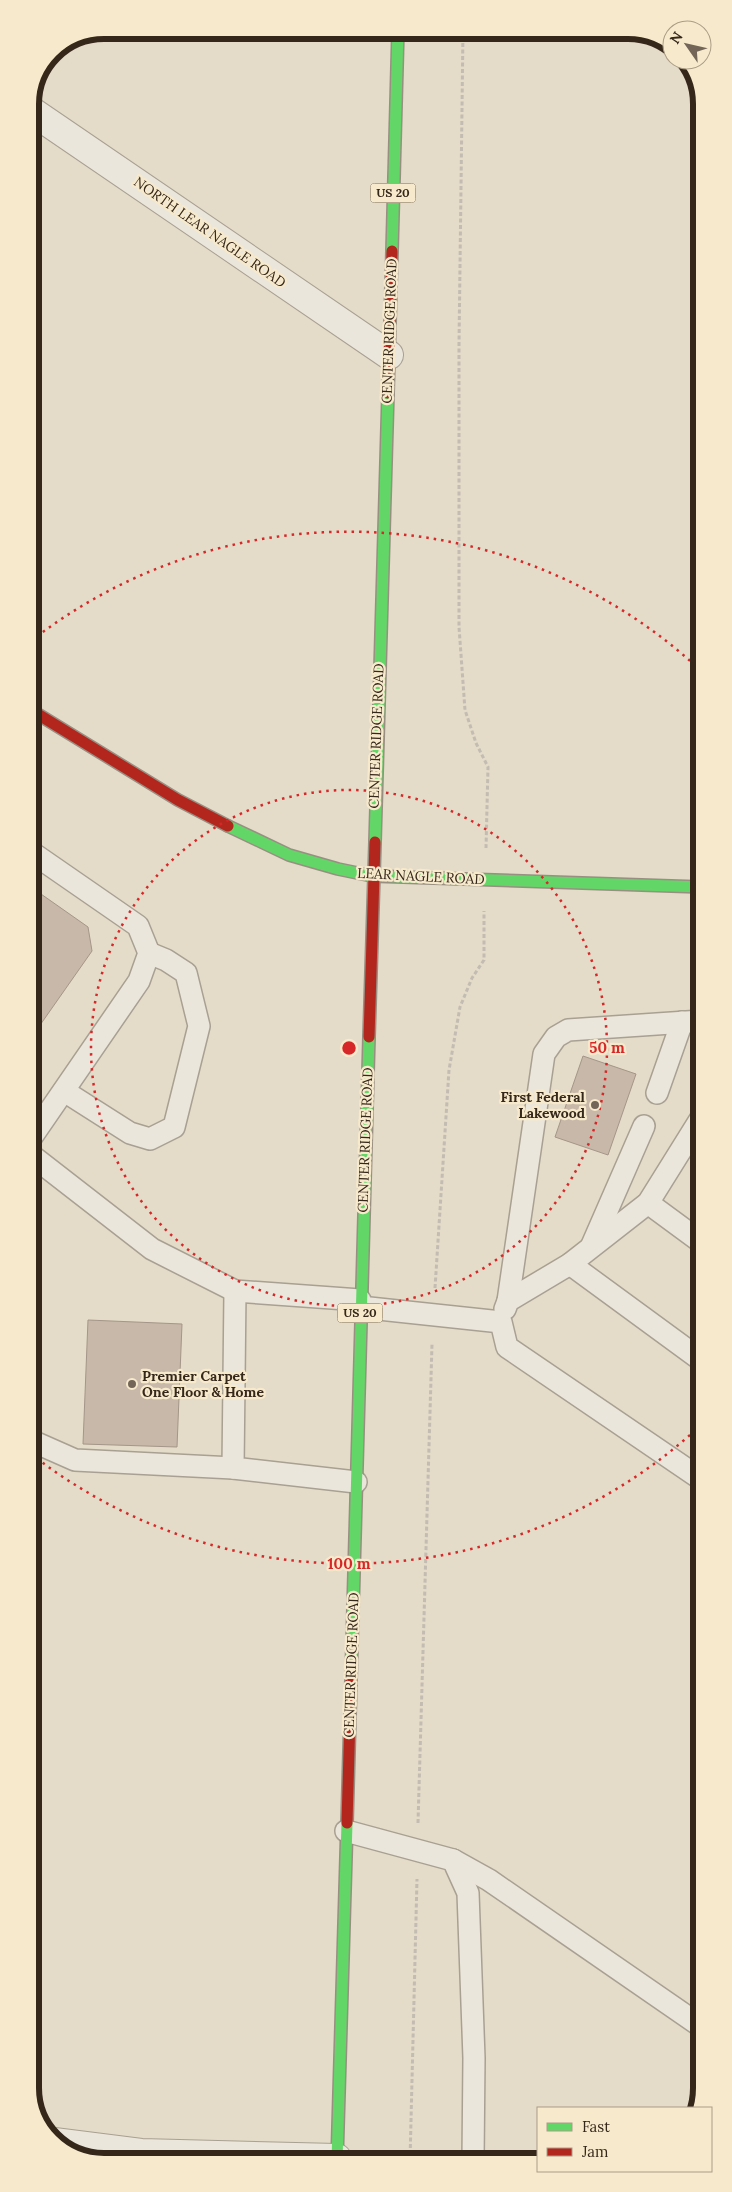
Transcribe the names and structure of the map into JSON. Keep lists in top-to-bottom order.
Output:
{
  "streets": {
    "main road": ["US 20", "CENTER RIDGE ROAD", "LEAR NAGLE ROAD"],
    "street": ["NORTH LEAR NAGLE ROAD"]
  },
  "crossings": [
    ["NORTH LEAR NAGLE ROAD", "CENTER RIDGE ROAD"],
    ["CENTER RIDGE ROAD", "LEAR NAGLE ROAD"]
  ],
  "places": ["First Federal Lakewood", "Premier Carpet One Floor & Home"],
  "legend": ["Fast", "Jam"],
  "north": "top left",
  "rings": ["50 m", "100 m"]
}
